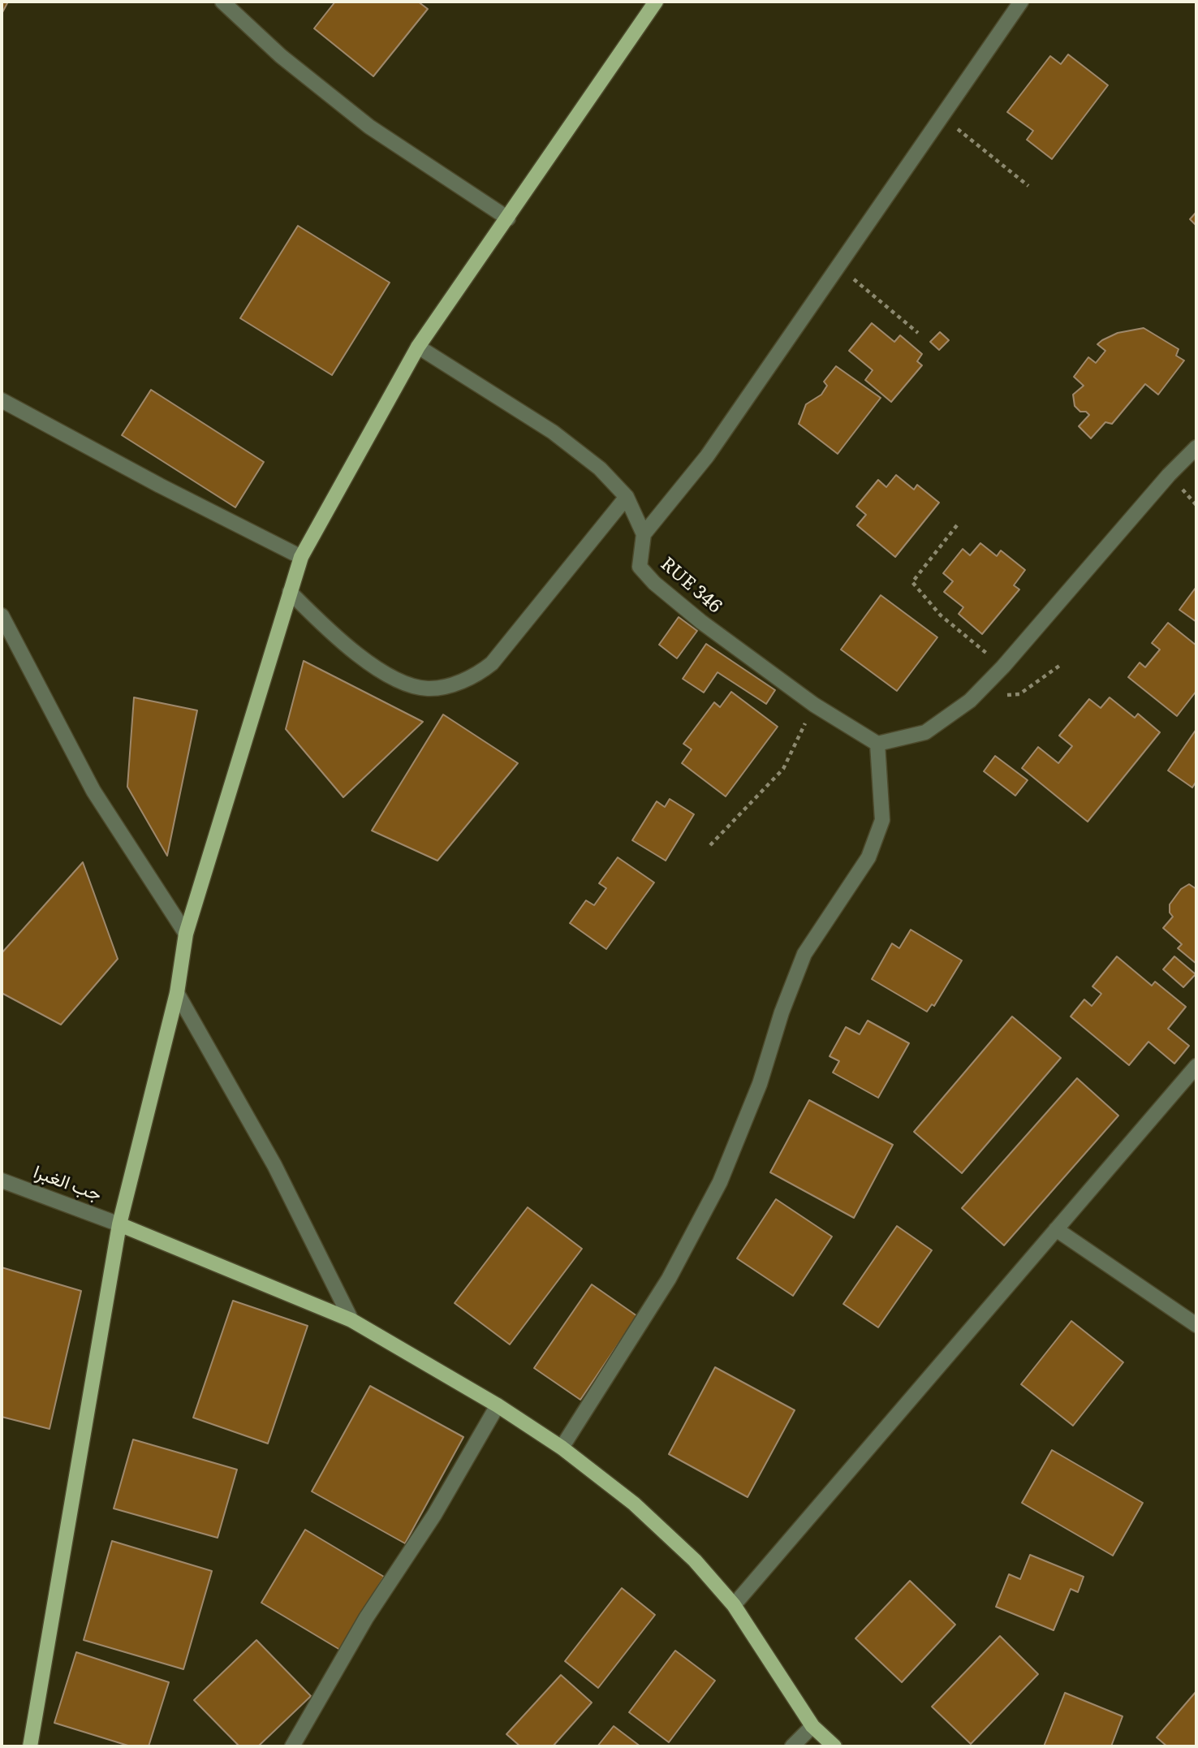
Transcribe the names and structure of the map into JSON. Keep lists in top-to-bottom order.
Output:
{
  "streets": {
    "street": ["RUE 346", "جب الغبرا"]
  }
}
